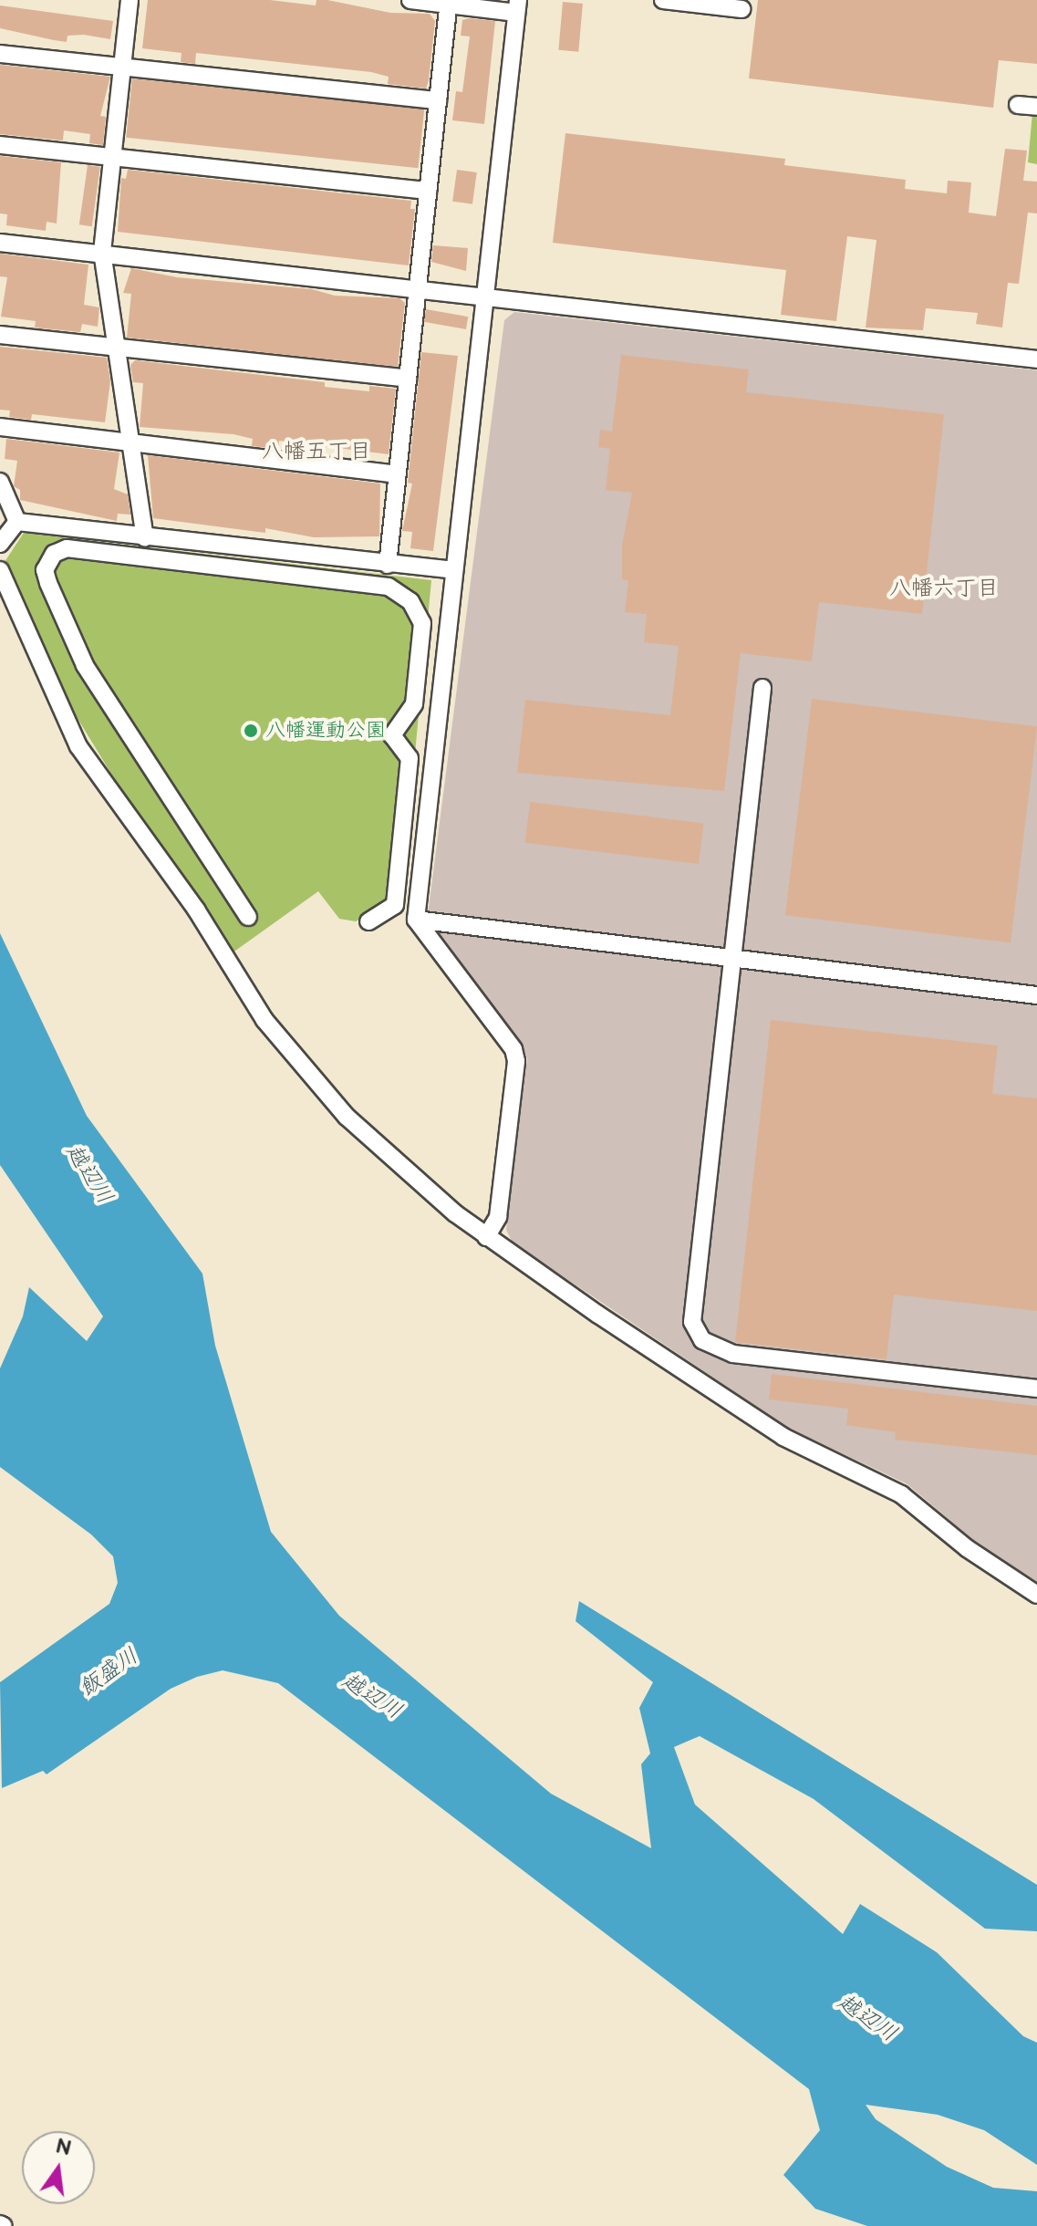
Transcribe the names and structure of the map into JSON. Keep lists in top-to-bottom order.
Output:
{
  "districts": ["八幡五丁目", "八幡六丁目"],
  "water": ["越辺川", "飯盛川"],
  "places": ["八幡運動公園"],
  "north": "top"
}
